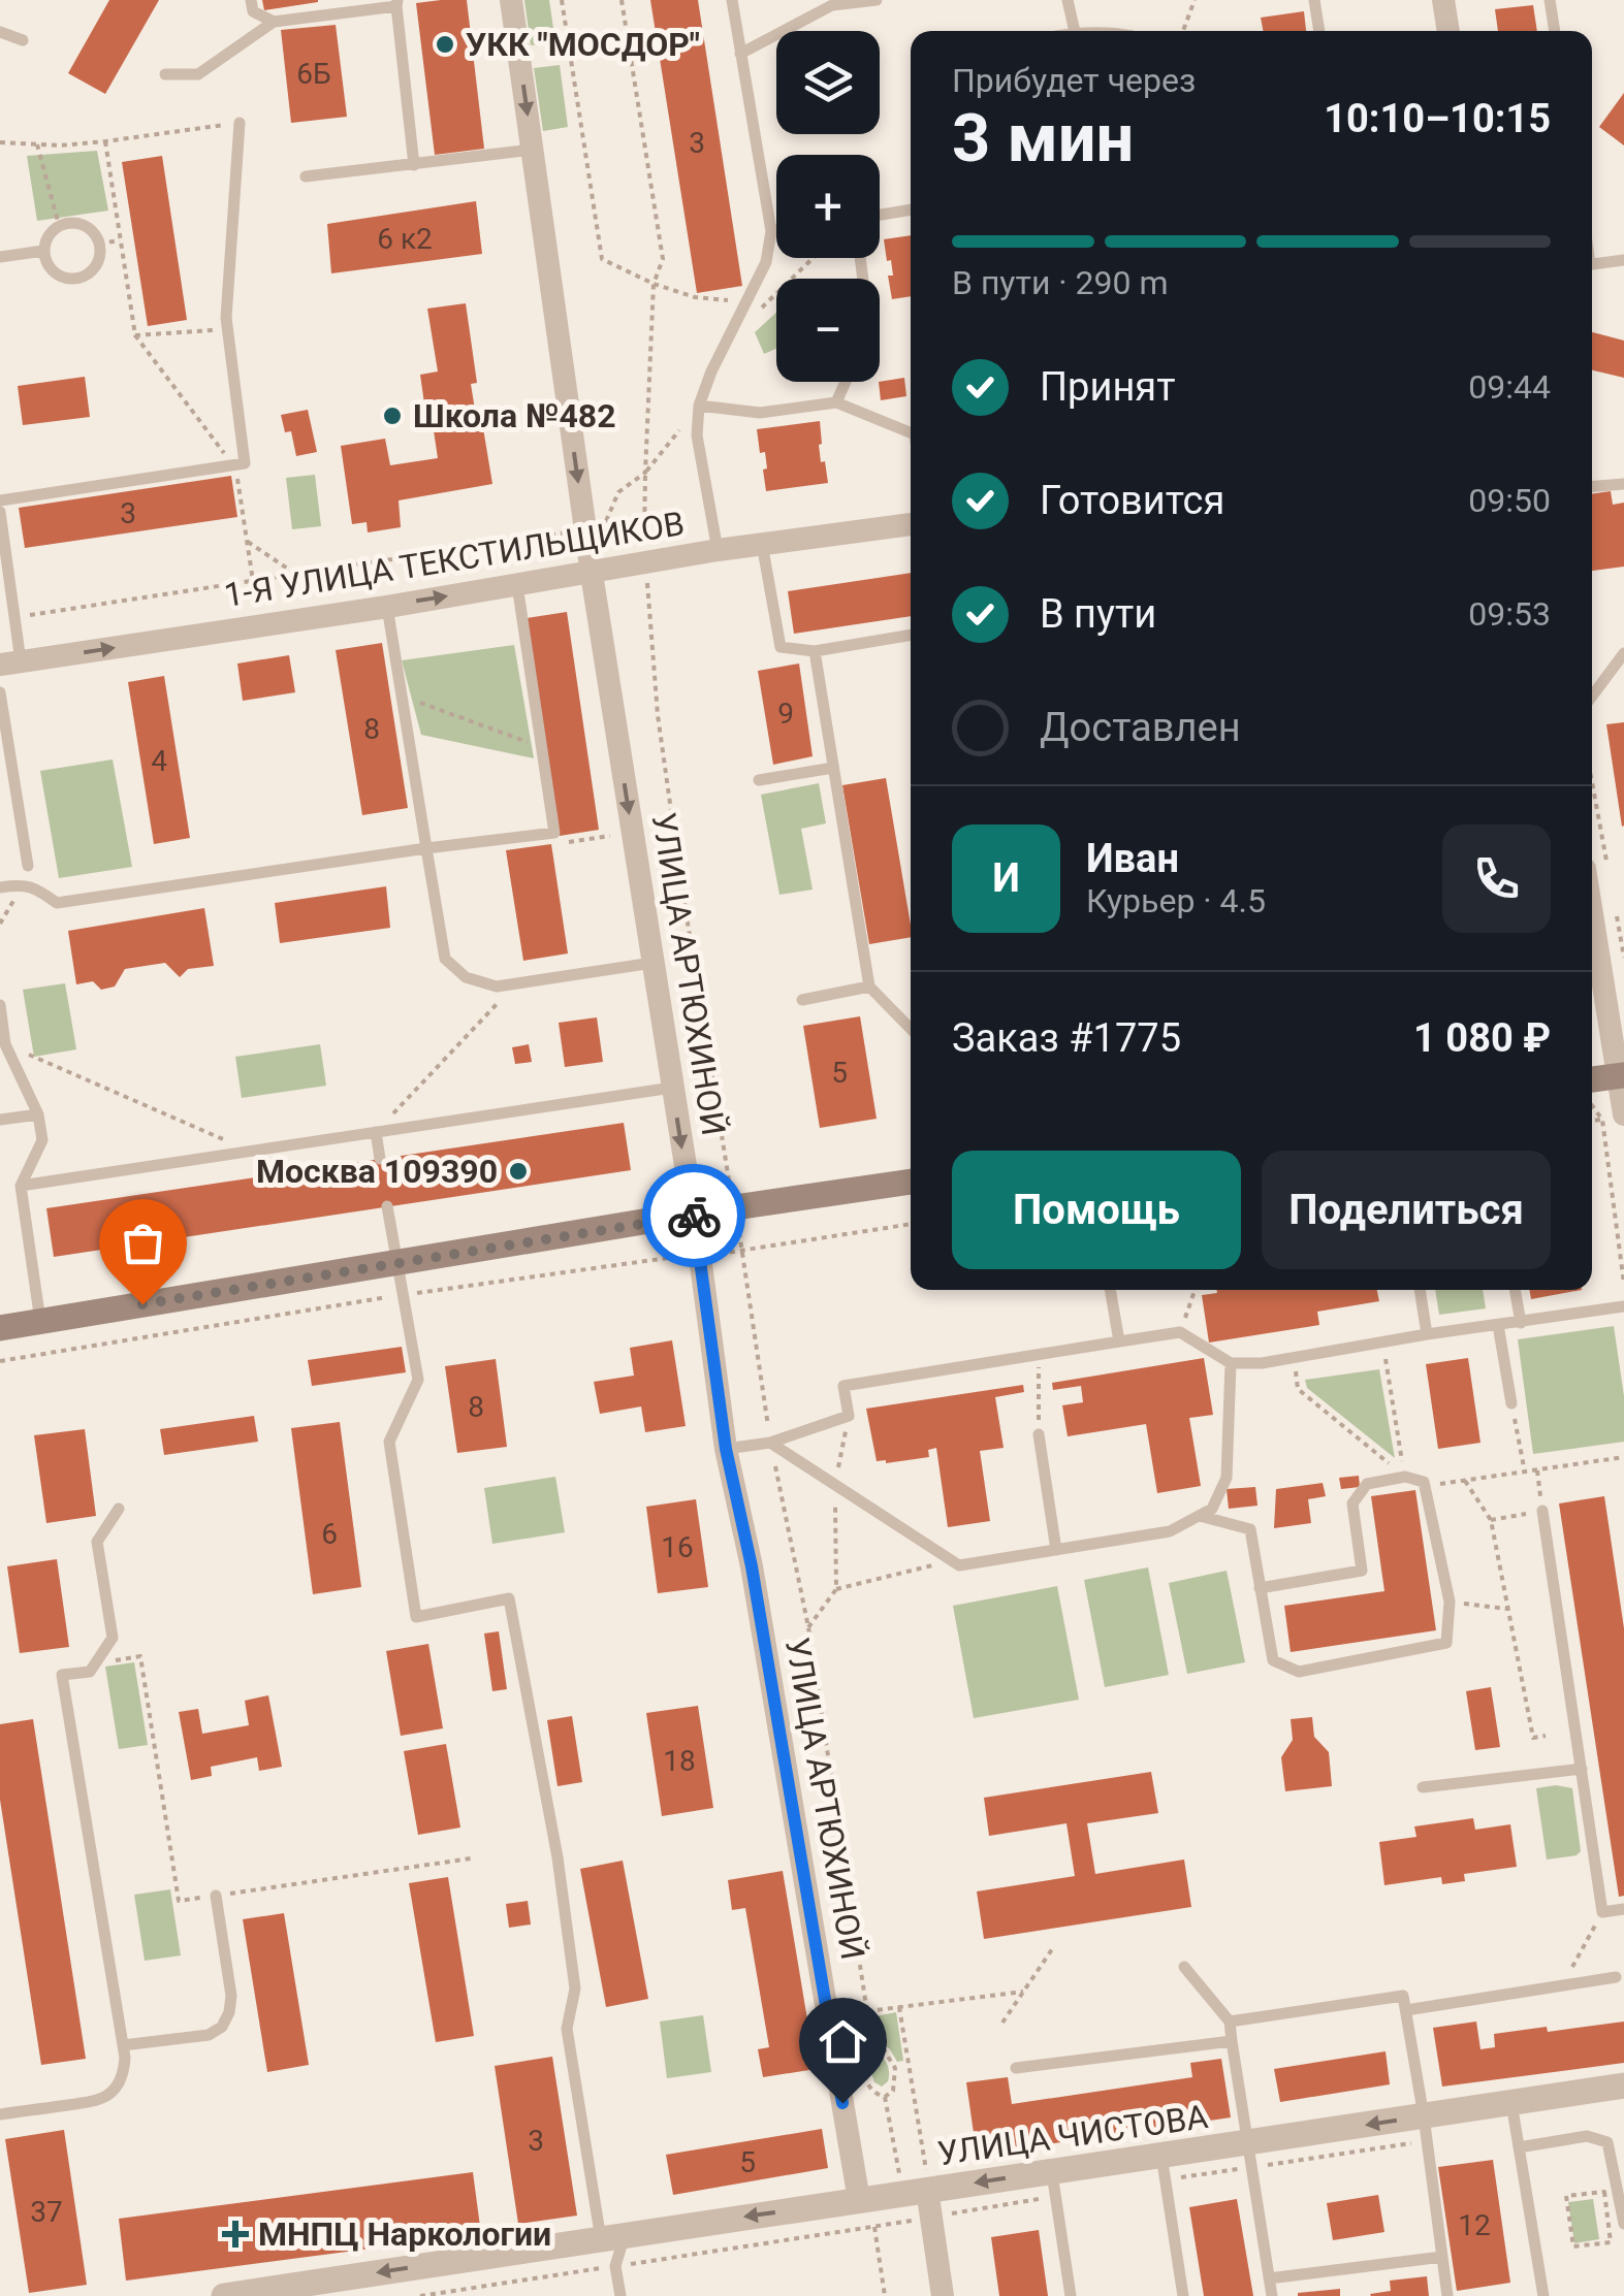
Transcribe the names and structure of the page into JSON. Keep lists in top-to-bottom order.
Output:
{
  "streets": {
    "street": ["1-Я УЛИЦА ТЕКСТИЛЬЩИКОВ", "УЛИЦА АРТЮХИНОЙ", "УЛИЦА ЧИСТОВА"]
  },
  "crossings": [
    ["1-Я УЛИЦА ТЕКСТИЛЬЩИКОВ", "УЛИЦА АРТЮХИНОЙ"],
    ["УЛИЦА АРТЮХИНОЙ", "УЛИЦА ЧИСТОВА"]
  ],
  "one_way": ["1-Я УЛИЦА ТЕКСТИЛЬЩИКОВ", "УЛИЦА АРТЮХИНОЙ", "УЛИЦА ЧИСТОВА"],
  "places": {
    "other": ["УКК \"МОСДОР\"", "Школа №482", "Москва 109390"],
    "health": ["МНПЦ Наркологии"]
  },
  "house_numbers": [
    "6Б",
    "3",
    "6 к2",
    "3",
    "9",
    "8",
    "4",
    "5",
    "8",
    "6",
    "16",
    "18",
    "3",
    "5",
    "37",
    "12"
  ],
  "page": {
    "map_buttons": ["+", "−"],
    "heading": ["3 мин", "Прибудет через", "10:10–10:15"],
    "panel": [
      "Иван",
      "Курьер · 4.5",
      "Заказ #1775",
      "1 080 ₽"
    ],
    "bar": "В пути · 290 m",
    "list": [
      ["Принят", "09:44"],
      ["Готовится", "09:50"],
      ["В пути", "09:53"],
      "Доставлен"
    ],
    "round": "И",
    "buttons": ["Помощь", "Поделиться"]
  }
}
